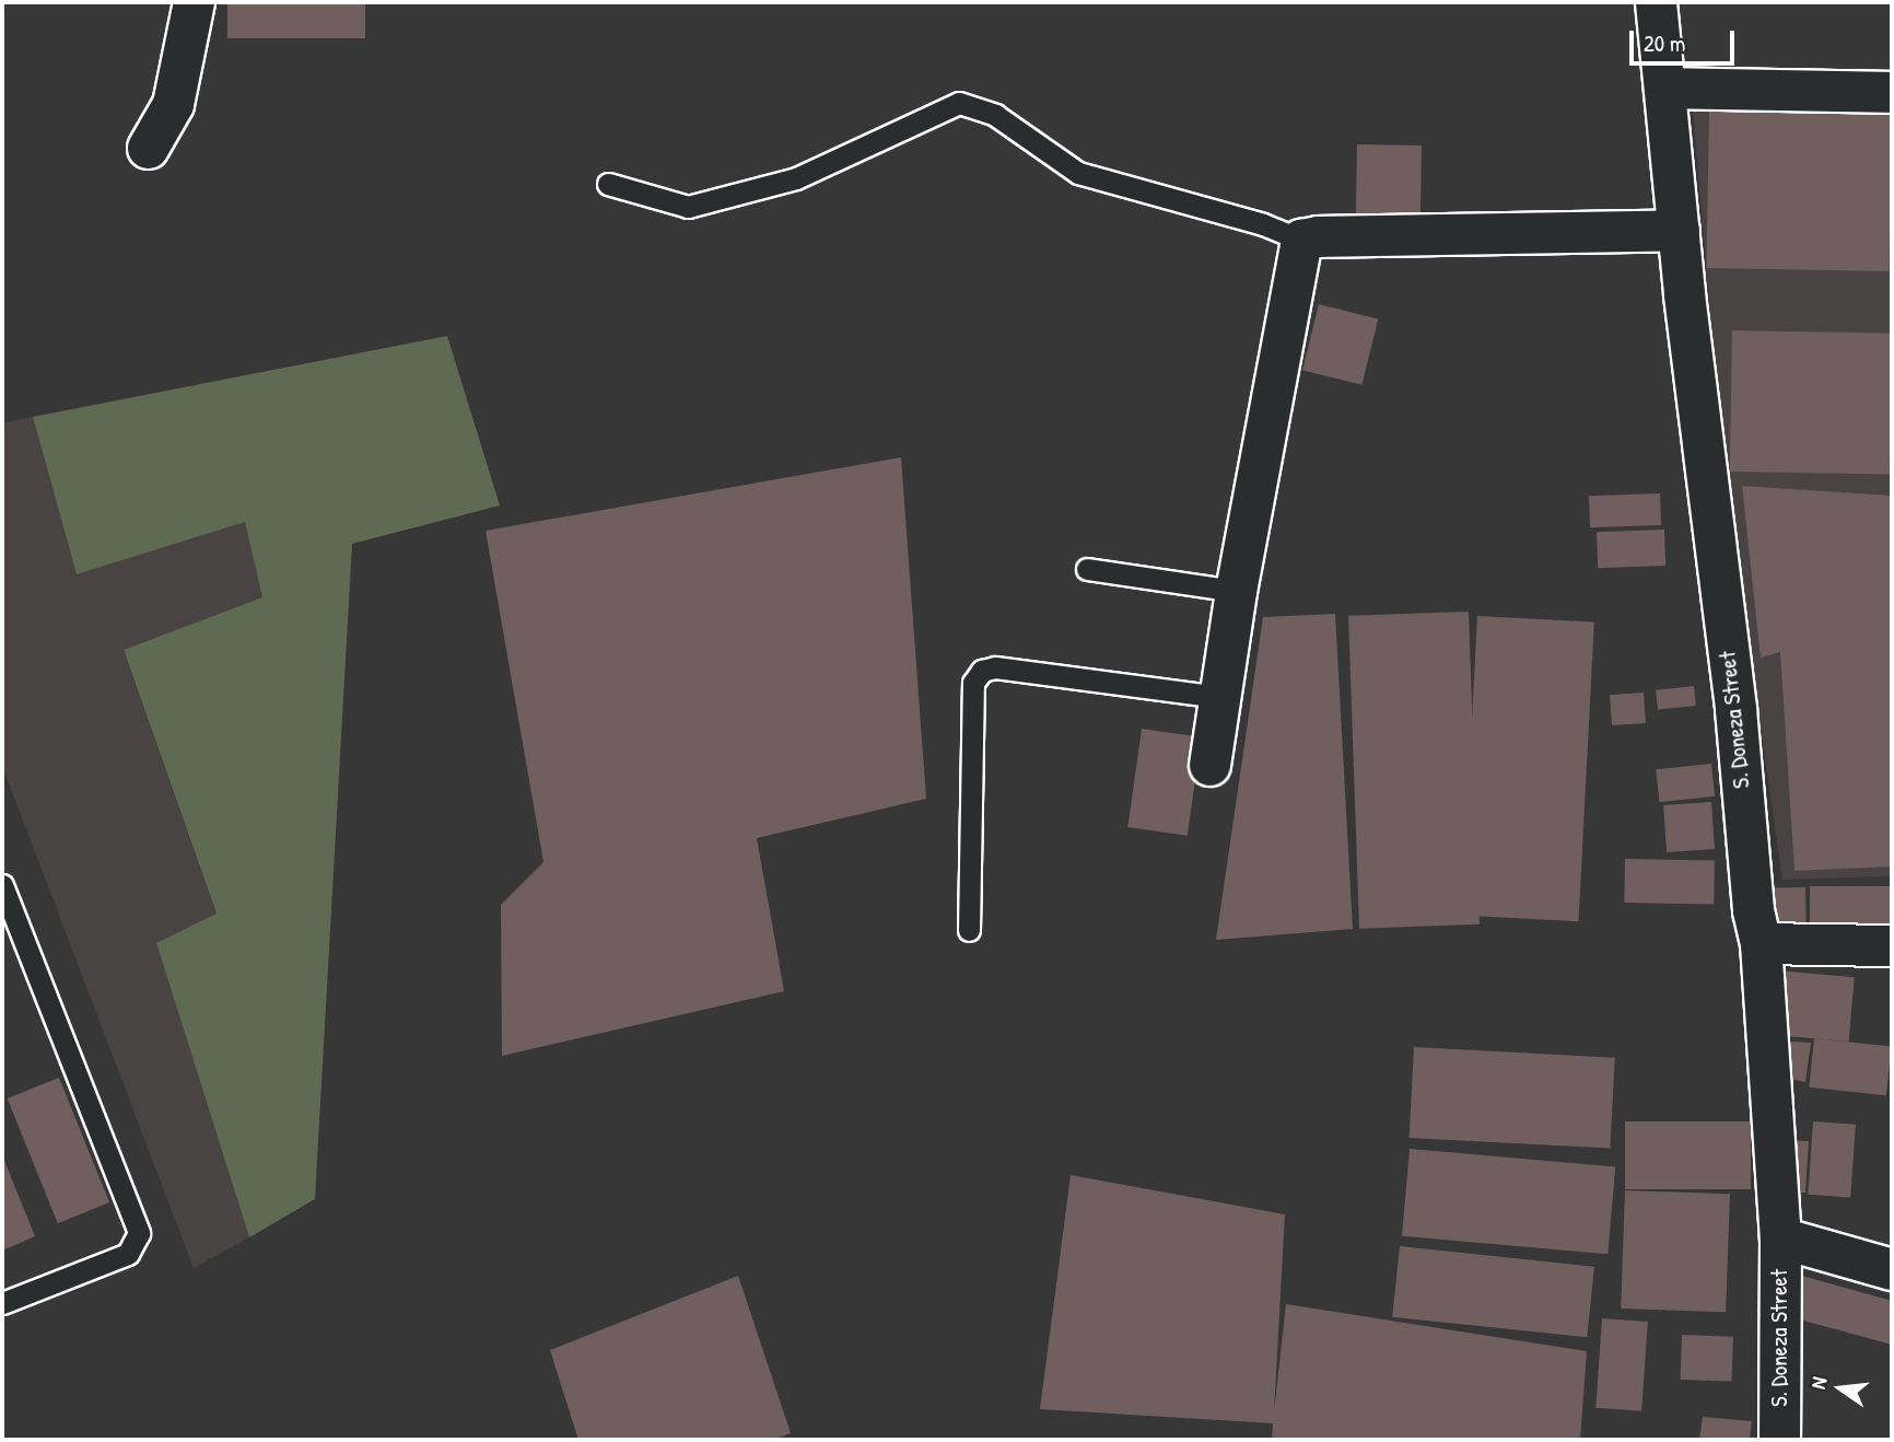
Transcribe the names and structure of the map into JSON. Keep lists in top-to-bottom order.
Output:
{
  "streets": {
    "street": ["S. Doneza Street"]
  },
  "scale_bar": "20 m",
  "north": "left"
}
